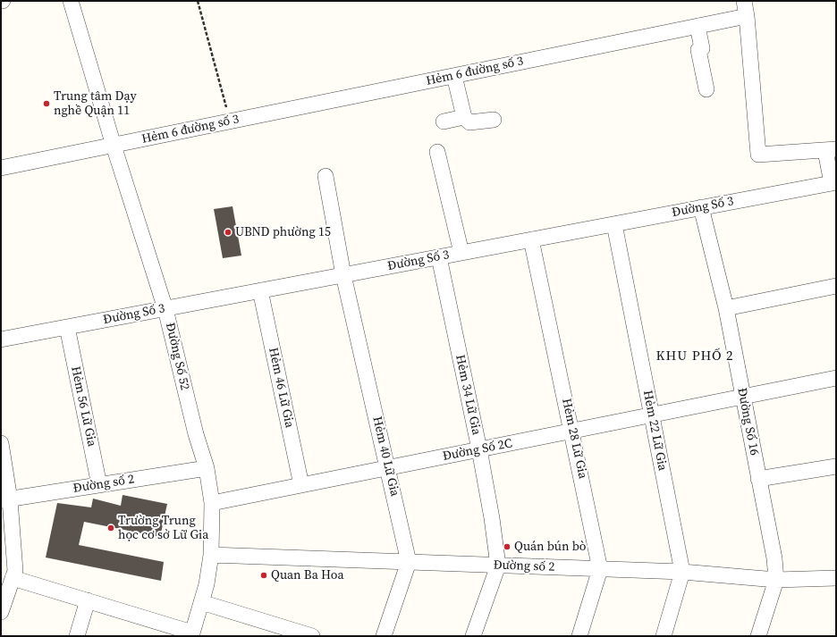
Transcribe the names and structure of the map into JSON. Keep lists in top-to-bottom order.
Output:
{
  "streets": {
    "street": [
      "Hẻm 6 đường số 3",
      "Đường Số 3",
      "Đường Số 52",
      "Hẻm 46 Lữ Gia",
      "Hẻm 34 Lữ Gia",
      "Hẻm 56 Lữ Gia",
      "Đường Số 16",
      "Hẻm 22 Lữ Gia",
      "Hẻm 28 Lữ Gia",
      "Đường Số 2C",
      "Hẻm 40 Lữ Gia",
      "Đường số 2"
    ]
  },
  "crossings": [
    ["Hẻm 6 đường số 3", "Đường Số 52"],
    ["Đường Số 3", "Đường Số 52"],
    ["Đường Số 3", "Hẻm 46 Lữ Gia"],
    ["Đường Số 3", "Hẻm 34 Lữ Gia"],
    ["Đường Số 3", "Hẻm 56 Lữ Gia"],
    ["Đường Số 3", "Đường Số 16"],
    ["Đường Số 3", "Hẻm 22 Lữ Gia"],
    ["Đường Số 3", "Hẻm 28 Lữ Gia"],
    ["Đường Số 3", "Hẻm 40 Lữ Gia"],
    ["Đường Số 52", "Đường Số 2C"],
    ["Đường Số 52", "Đường số 2"],
    ["Hẻm 46 Lữ Gia", "Đường Số 2C"],
    ["Hẻm 34 Lữ Gia", "Đường Số 2C"],
    ["Hẻm 34 Lữ Gia", "Đường số 2"],
    ["Hẻm 56 Lữ Gia", "Đường số 2"],
    ["Đường Số 16", "Đường Số 2C"],
    ["Đường Số 16", "Đường số 2"],
    ["Hẻm 22 Lữ Gia", "Đường Số 2C"],
    ["Hẻm 22 Lữ Gia", "Đường số 2"],
    ["Hẻm 28 Lữ Gia", "Đường Số 2C"],
    ["Hẻm 28 Lữ Gia", "Đường số 2"],
    ["Đường Số 2C", "Hẻm 40 Lữ Gia"],
    ["Hẻm 40 Lữ Gia", "Đường số 2"]
  ],
  "districts": ["KHU PHỐ 2"],
  "places": [
    "Trung tâm Dạy nghề Quận 11",
    "UBND phường 15",
    "Trường Trung học cơ sở Lữ Gia",
    "Quán bún bò",
    "Quan Ba Hoa"
  ]
}
